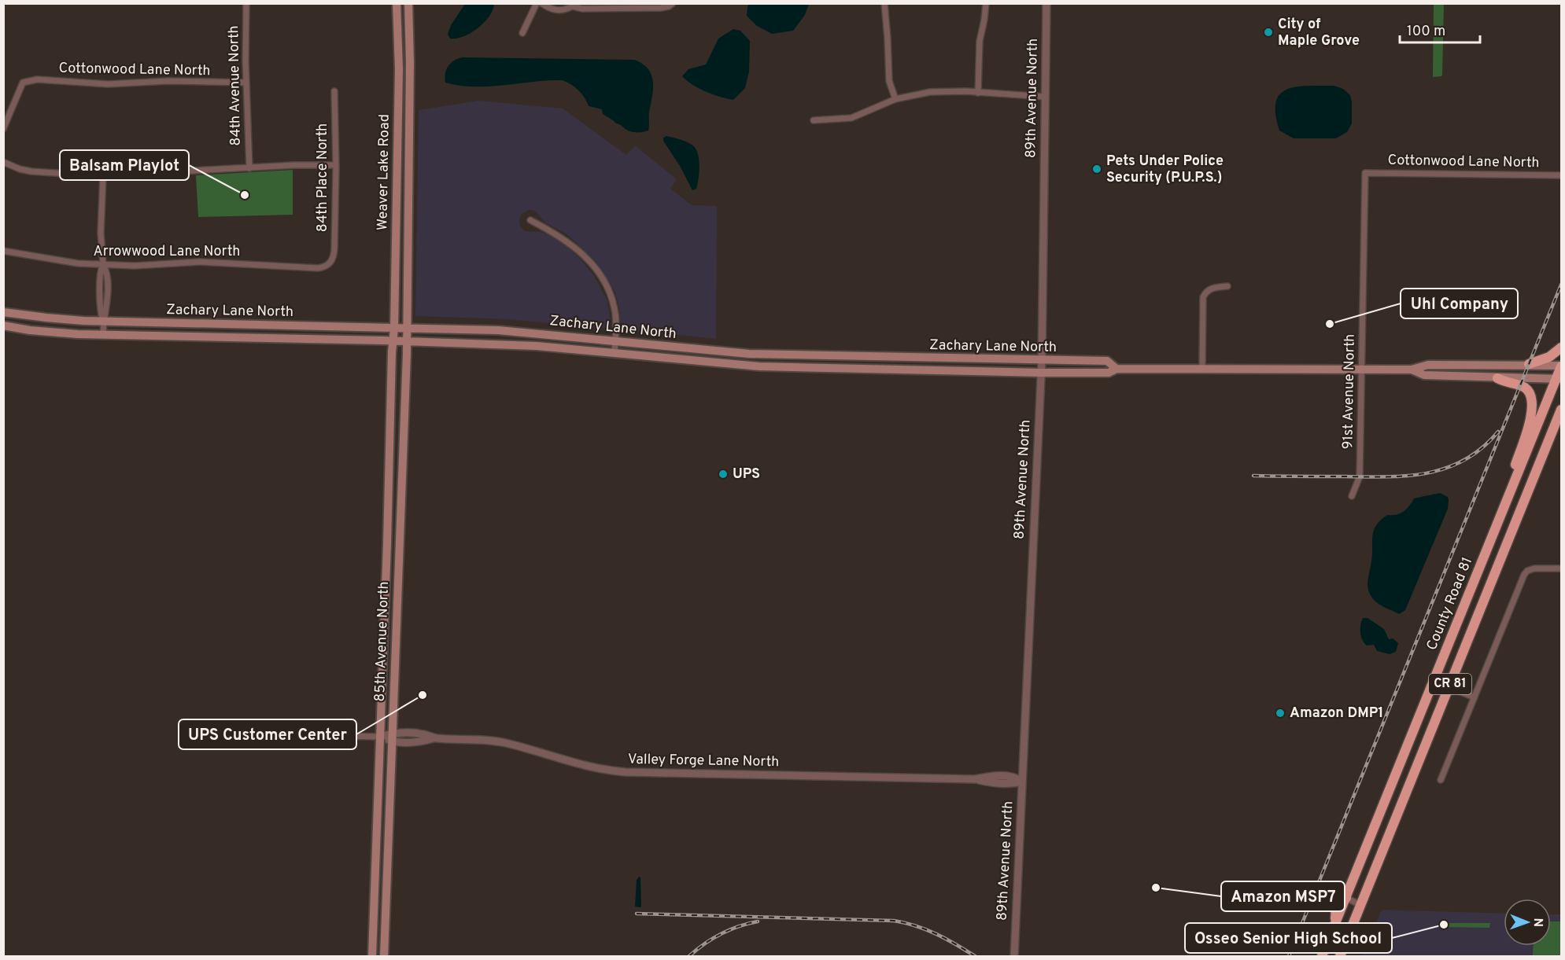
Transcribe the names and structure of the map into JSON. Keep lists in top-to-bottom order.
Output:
{
  "streets": {
    "highway": ["County Road 81", "CR 81"],
    "main road": ["Weaver Lake Road", "Zachary Lane North", "85th Avenue North"],
    "street": [
      "Cottonwood Lane North",
      "84th Avenue North",
      "89th Avenue North",
      "84th Place North",
      "Arrowwood Lane North",
      "91st Avenue North",
      "Valley Forge Lane North"
    ]
  },
  "crossings": [
    ["Cottonwood Lane North", "84th Avenue North"],
    ["Cottonwood Lane North", "91st Avenue North"],
    ["89th Avenue North", "Zachary Lane North"],
    ["89th Avenue North", "Valley Forge Lane North"],
    ["Weaver Lake Road", "Zachary Lane North"],
    ["Weaver Lake Road", "85th Avenue North"],
    ["84th Place North", "Arrowwood Lane North"],
    ["Zachary Lane North", "91st Avenue North"],
    ["Zachary Lane North", "County Road 81"],
    ["Zachary Lane North", "85th Avenue North"],
    ["85th Avenue North", "Valley Forge Lane North"]
  ],
  "places": [
    "City of Maple Grove",
    "Pets Under Police Security (P.U.P.S.)",
    "Balsam Playlot",
    "Uhl Company",
    "UPS",
    "UPS Customer Center",
    "Amazon DMP1",
    "Amazon MSP7",
    "Osseo Senior High School"
  ],
  "scale_bar": "100 m",
  "north": "right"
}
